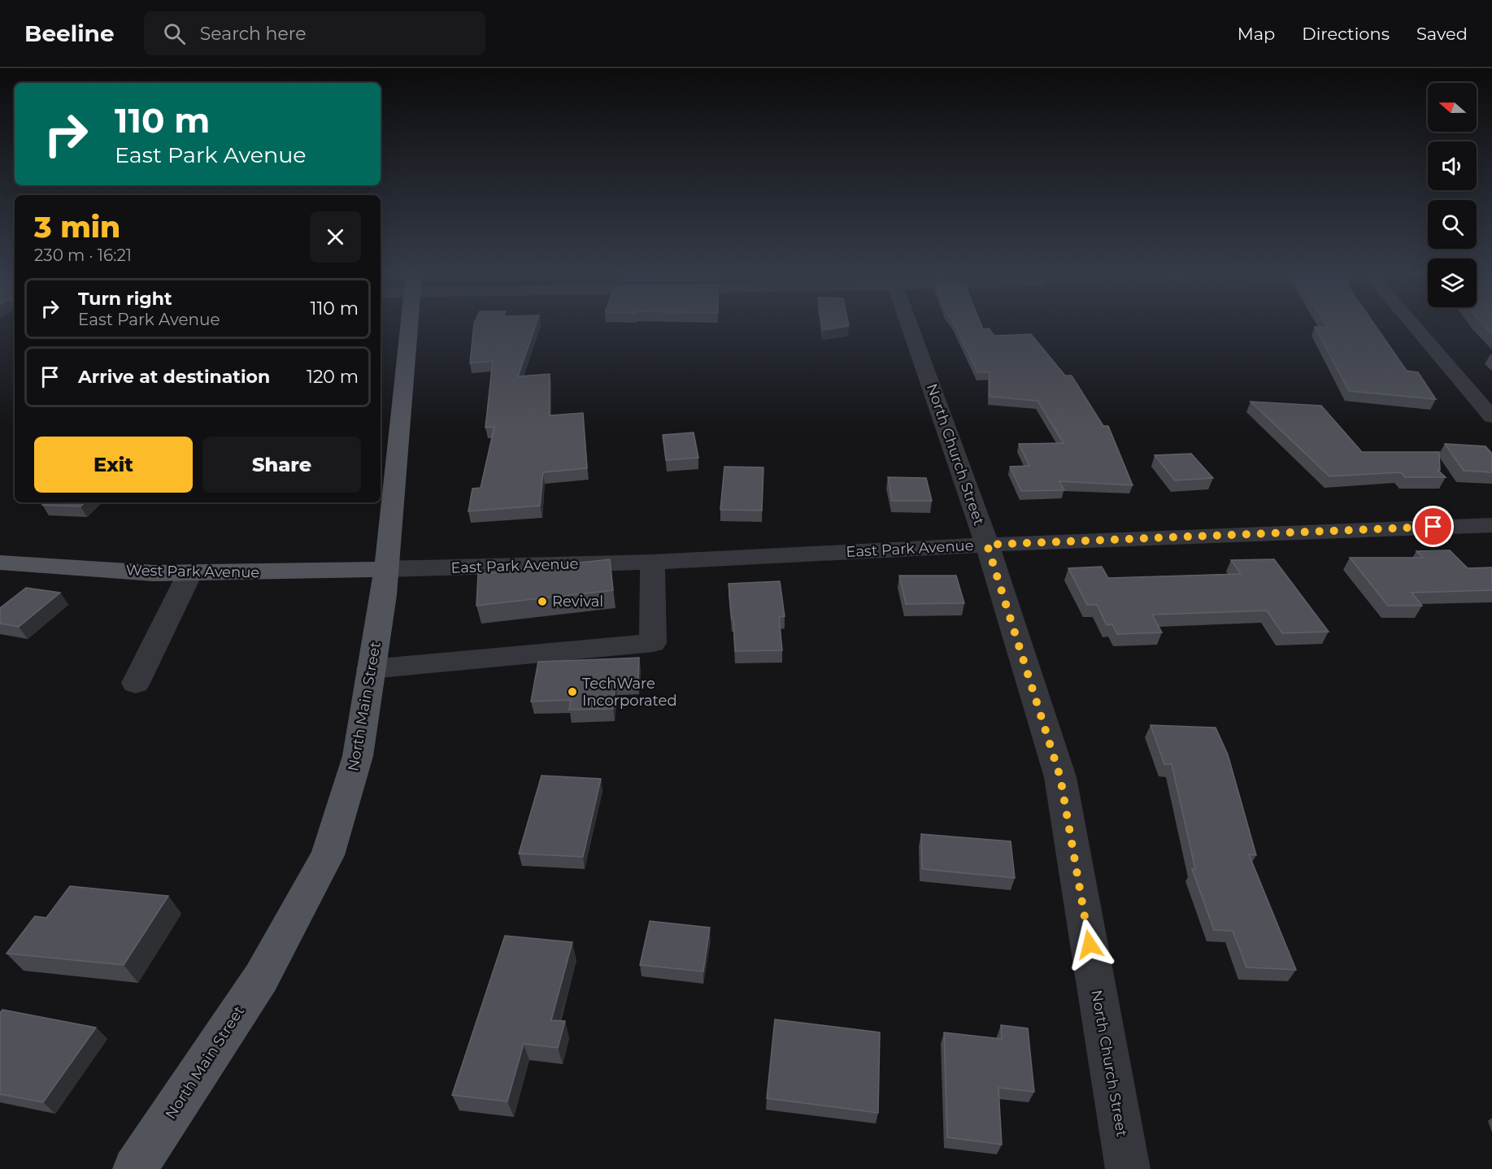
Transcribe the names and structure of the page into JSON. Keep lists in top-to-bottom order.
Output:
{
  "streets": {
    "main road": ["West Park Avenue", "North Main Street"],
    "street": ["North Church Street", "East Park Avenue"]
  },
  "crossings": [
    ["North Church Street", "East Park Avenue"],
    ["East Park Avenue", "West Park Avenue"],
    ["East Park Avenue", "North Main Street"],
    ["West Park Avenue", "North Main Street"]
  ],
  "places": ["Revival", "TechWare Incorporated"],
  "north": "left",
  "page": {
    "header": "Beeline",
    "search": "Search here",
    "nav": ["Map", "Directions", "Saved"],
    "turn": ["110 m", "East Park Avenue"],
    "heading": ["3 min", "230 m · 16:21"],
    "list": [
      {
        "name": "Turn right",
        "note": "East Park Avenue",
        "value": "110 m"
      },
      {
        "name": "Arrive at destination",
        "value": "120 m"
      }
    ],
    "buttons": ["Exit", "Share"]
  }
}
